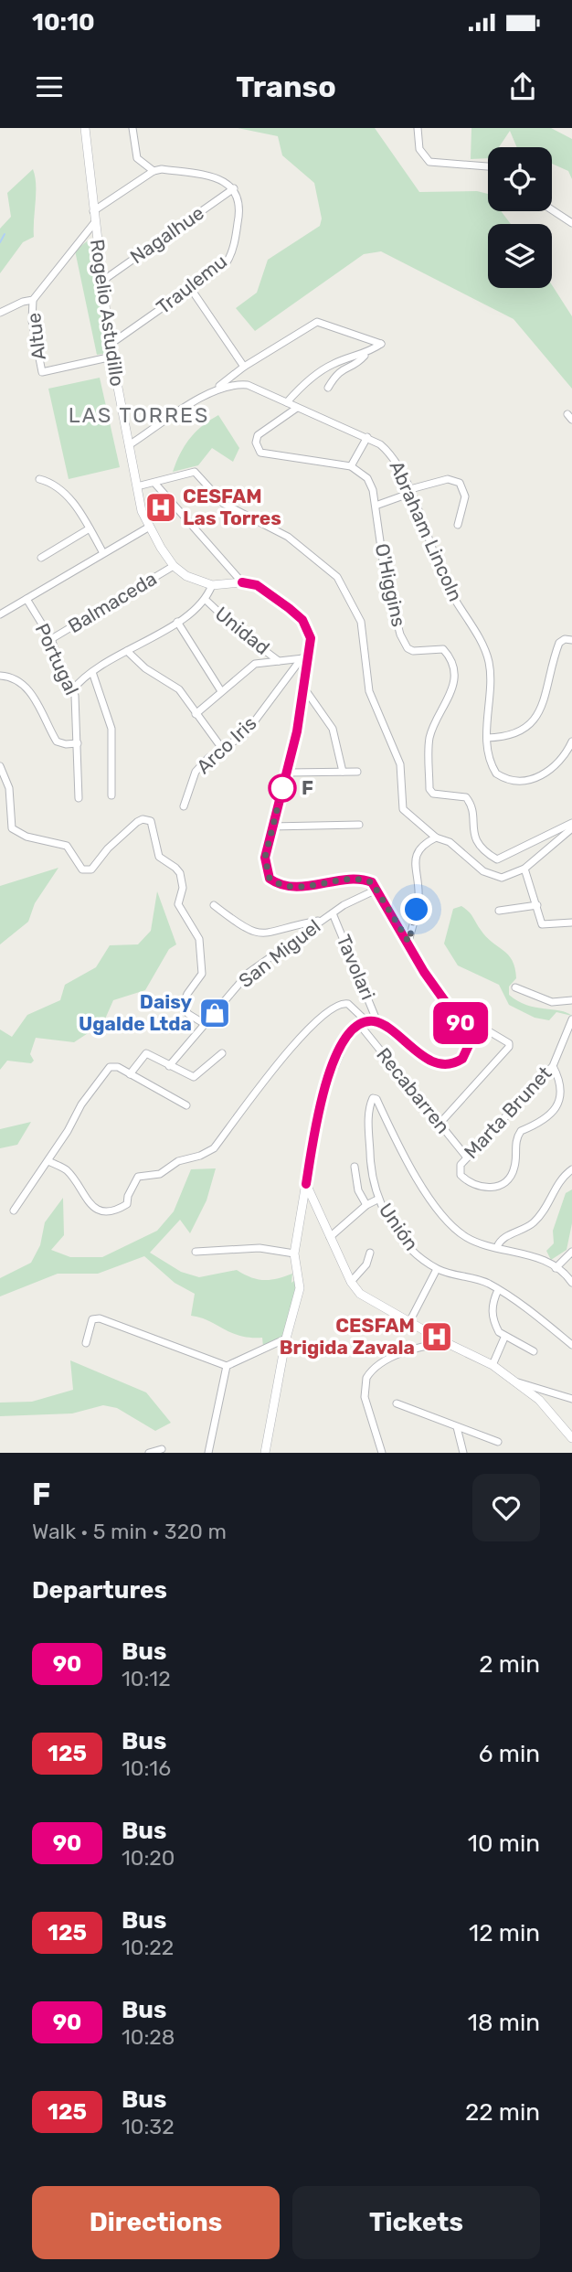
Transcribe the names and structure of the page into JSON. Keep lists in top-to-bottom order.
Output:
{
  "streets": {
    "street": [
      "Nagalhue",
      "Traulemu",
      "Rogelio Astudillo",
      "Altue",
      "Abraham Lincoln",
      "O'Higgins",
      "Balmaceda",
      "Unidad",
      "Portugal",
      "Arco Iris",
      "San Miguel",
      "Tavolari",
      "Recabarren",
      "Marta Brunet",
      "Unión"
    ]
  },
  "crossings": [
    ["Nagalhue", "Traulemu"],
    ["Nagalhue", "Rogelio Astudillo"],
    ["Traulemu", "Rogelio Astudillo"],
    ["Rogelio Astudillo", "Altue"],
    ["Rogelio Astudillo", "Abraham Lincoln"],
    ["Rogelio Astudillo", "Balmaceda"],
    ["Balmaceda", "Portugal"],
    ["San Miguel", "Tavolari"],
    ["Recabarren", "Marta Brunet"]
  ],
  "districts": ["LAS TORRES"],
  "places": {
    "hospital": ["CESFAM Las Torres", "CESFAM Brigida Zavala"],
    "other": ["F"],
    "shop": ["Daisy Ugalde Ltda"]
  },
  "lines": ["bus line 90"],
  "page": {
    "status": "10:10",
    "header": "Transo",
    "on_map": "90",
    "heading": [
      ["F", "Walk · 5 min · 320 m"],
      "Departures"
    ],
    "list": [
      {
        "mark": "90",
        "name": "Bus",
        "note": "10:12",
        "value": "2 min"
      },
      {
        "mark": "125",
        "name": "Bus",
        "note": "10:16",
        "value": "6 min"
      },
      {
        "mark": "90",
        "name": "Bus",
        "note": "10:20",
        "value": "10 min"
      },
      {
        "mark": "125",
        "name": "Bus",
        "note": "10:22",
        "value": "12 min"
      },
      {
        "mark": "90",
        "name": "Bus",
        "note": "10:28",
        "value": "18 min"
      },
      {
        "mark": "125",
        "name": "Bus",
        "note": "10:32",
        "value": "22 min"
      }
    ],
    "buttons": ["Directions", "Tickets"]
  }
}
